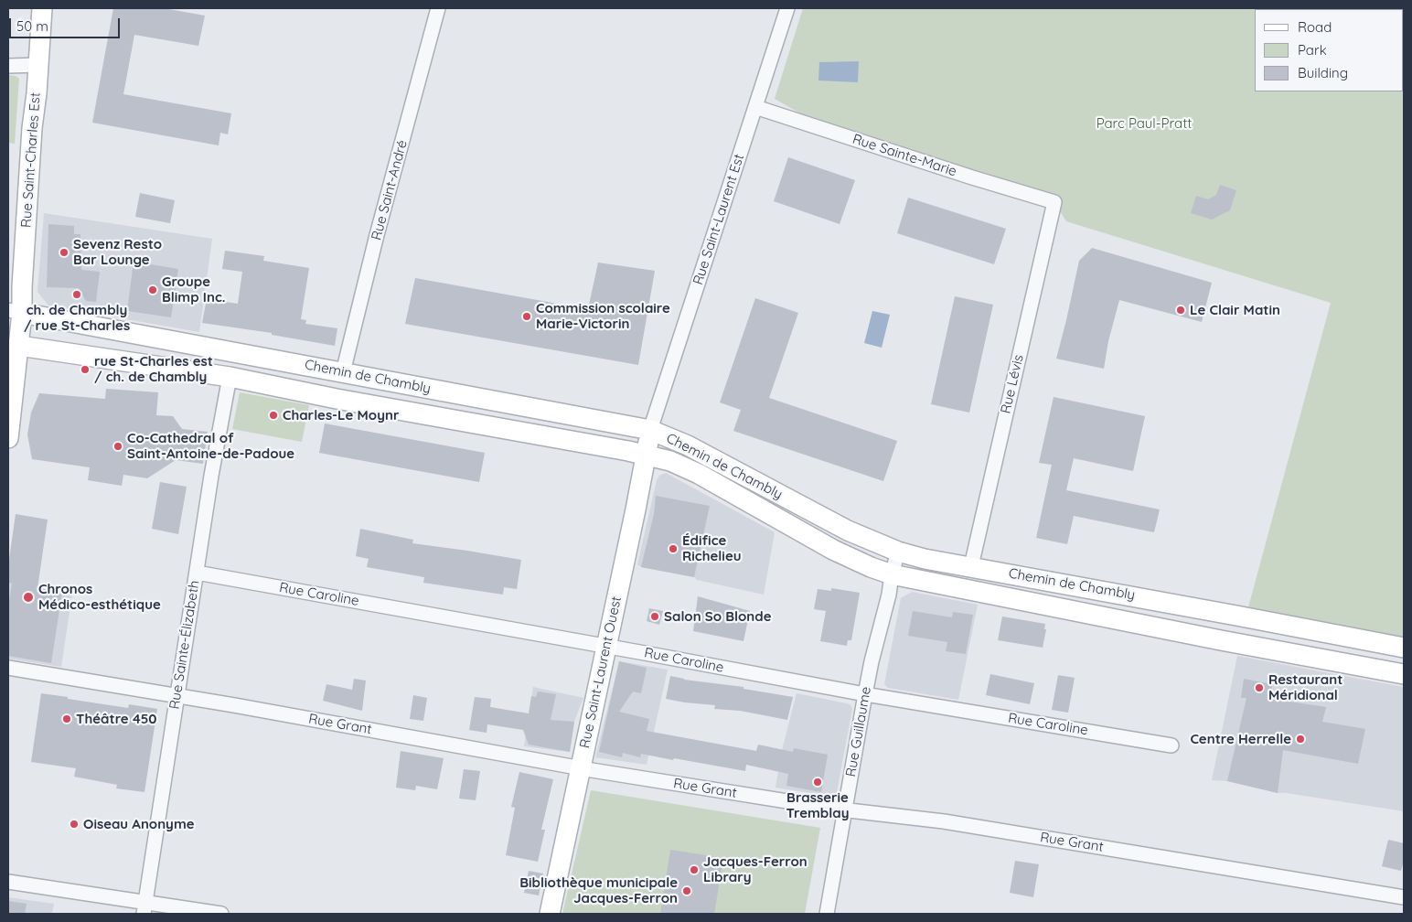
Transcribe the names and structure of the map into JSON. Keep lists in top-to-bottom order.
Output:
{
  "streets": {
    "main road": ["Rue Saint-Charles Est", "Chemin de Chambly", "Rue Saint-Laurent Ouest"],
    "street": [
      "Rue Sainte-Marie",
      "Rue Saint-André",
      "Rue Saint-Laurent Est",
      "Rue Lévis",
      "Rue Caroline",
      "Rue Sainte-Élizabeth",
      "Rue Grant",
      "Rue Guillaume"
    ]
  },
  "crossings": [
    ["Rue Sainte-Marie", "Rue Saint-Laurent Est"],
    ["Rue Sainte-Marie", "Rue Lévis"],
    ["Rue Saint-Charles Est", "Chemin de Chambly"],
    ["Rue Saint-André", "Chemin de Chambly"],
    ["Rue Saint-Laurent Est", "Chemin de Chambly"],
    ["Rue Saint-Laurent Est", "Rue Saint-Laurent Ouest"],
    ["Chemin de Chambly", "Rue Lévis"],
    ["Chemin de Chambly", "Rue Sainte-Élizabeth"],
    ["Chemin de Chambly", "Rue Saint-Laurent Ouest"],
    ["Chemin de Chambly", "Rue Guillaume"],
    ["Rue Caroline", "Rue Sainte-Élizabeth"],
    ["Rue Caroline", "Rue Saint-Laurent Ouest"],
    ["Rue Caroline", "Rue Guillaume"],
    ["Rue Sainte-Élizabeth", "Rue Grant"],
    ["Rue Saint-Laurent Ouest", "Rue Grant"],
    ["Rue Grant", "Rue Guillaume"]
  ],
  "parks": ["Parc Paul-Pratt"],
  "places": [
    "Sevenz Resto Bar Lounge",
    "Groupe Blimp Inc.",
    "ch. de Chambly / rue St-Charles",
    "Le Clair Matin",
    "Commission scolaire Marie-Victorin",
    "rue St-Charles est / ch. de Chambly",
    "Charles-Le Moynr",
    "Co-Cathedral of Saint-Antoine-de-Padoue",
    "Édifice Richelieu",
    "Chronos Médico-esthétique",
    "Salon So Blonde",
    "Restaurant Méridional",
    "Théâtre 450",
    "Centre Herrelle",
    "Brasserie Tremblay",
    "Oiseau Anonyme",
    "Jacques-Ferron Library",
    "Bibliothèque municipale Jacques-Ferron"
  ],
  "legend": ["Road", "Park", "Building"],
  "scale_bar": "50 m"
}
